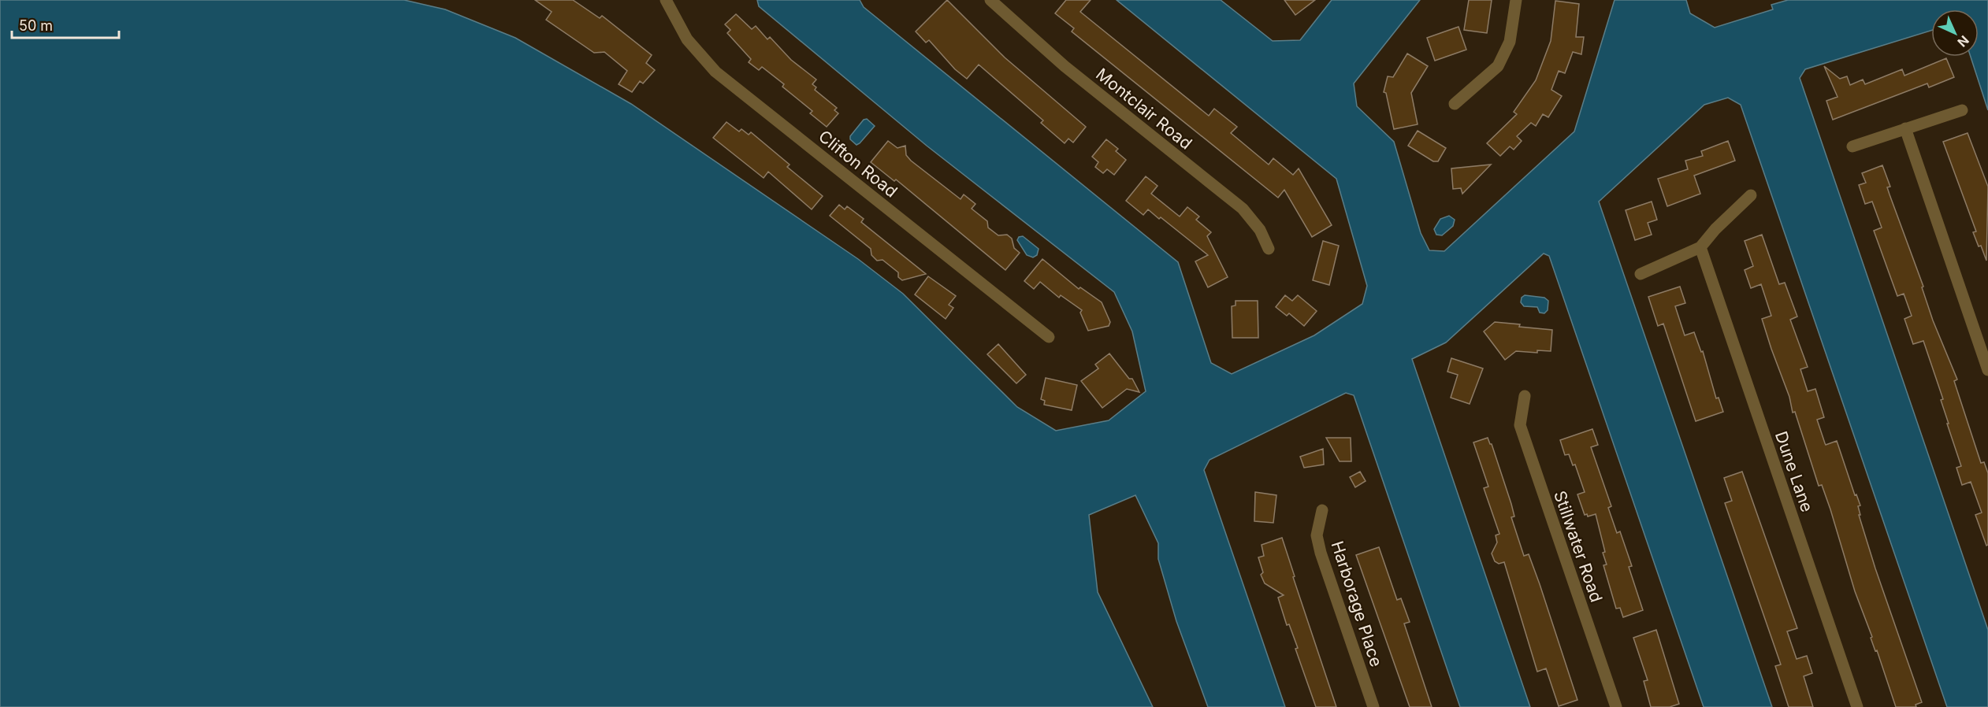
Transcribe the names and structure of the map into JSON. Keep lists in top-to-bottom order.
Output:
{
  "streets": {
    "street": [
      "Montclair Road",
      "Clifton Road",
      "Dune Lane",
      "Stillwater Road",
      "Harborage Place"
    ]
  },
  "scale_bar": "50 m",
  "north": "bottom right"
}
